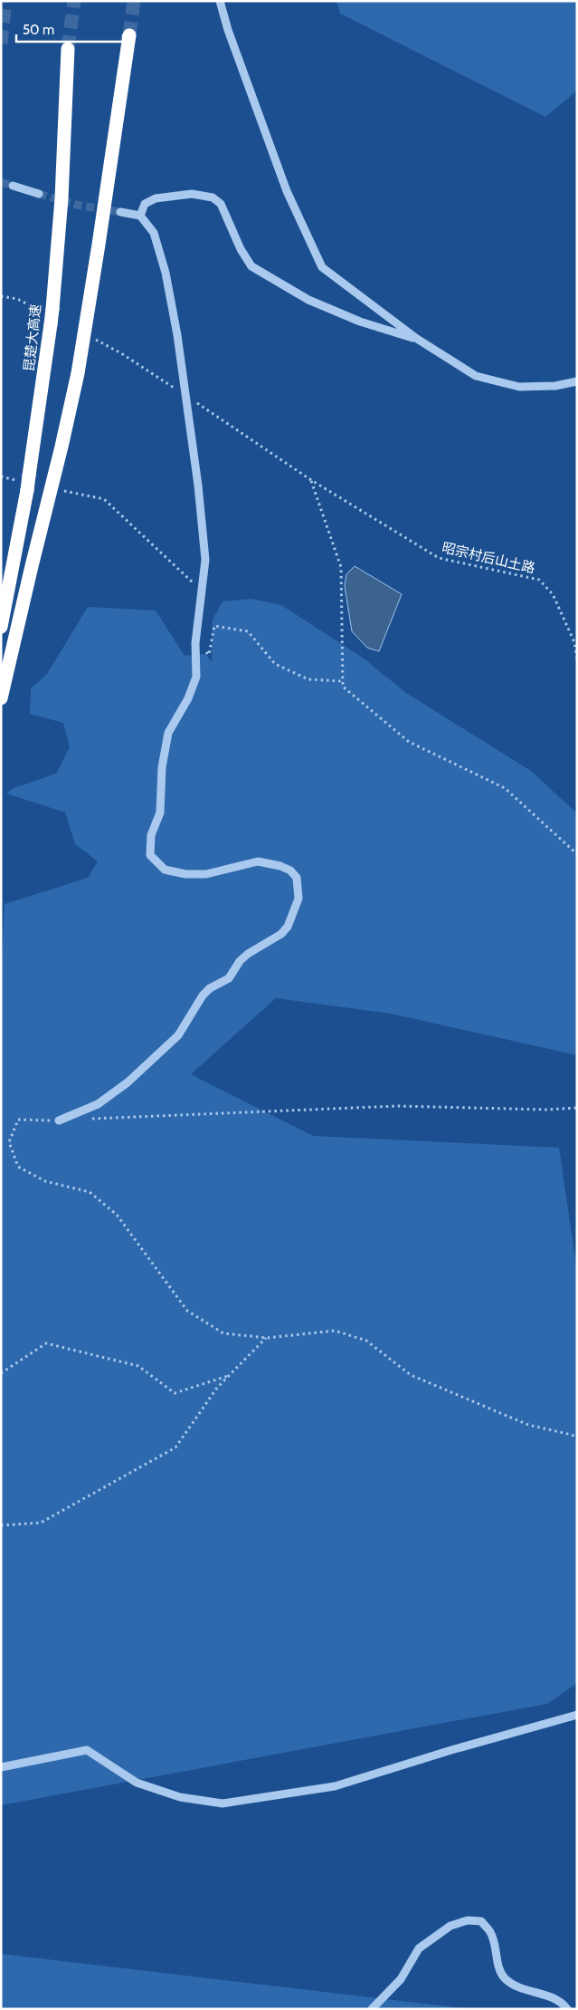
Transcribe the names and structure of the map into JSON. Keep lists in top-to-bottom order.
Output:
{
  "streets": {
    "highway": ["昆楚大高速"],
    "path": ["昭宗村后山土路"]
  },
  "scale_bar": "50 m"
}
